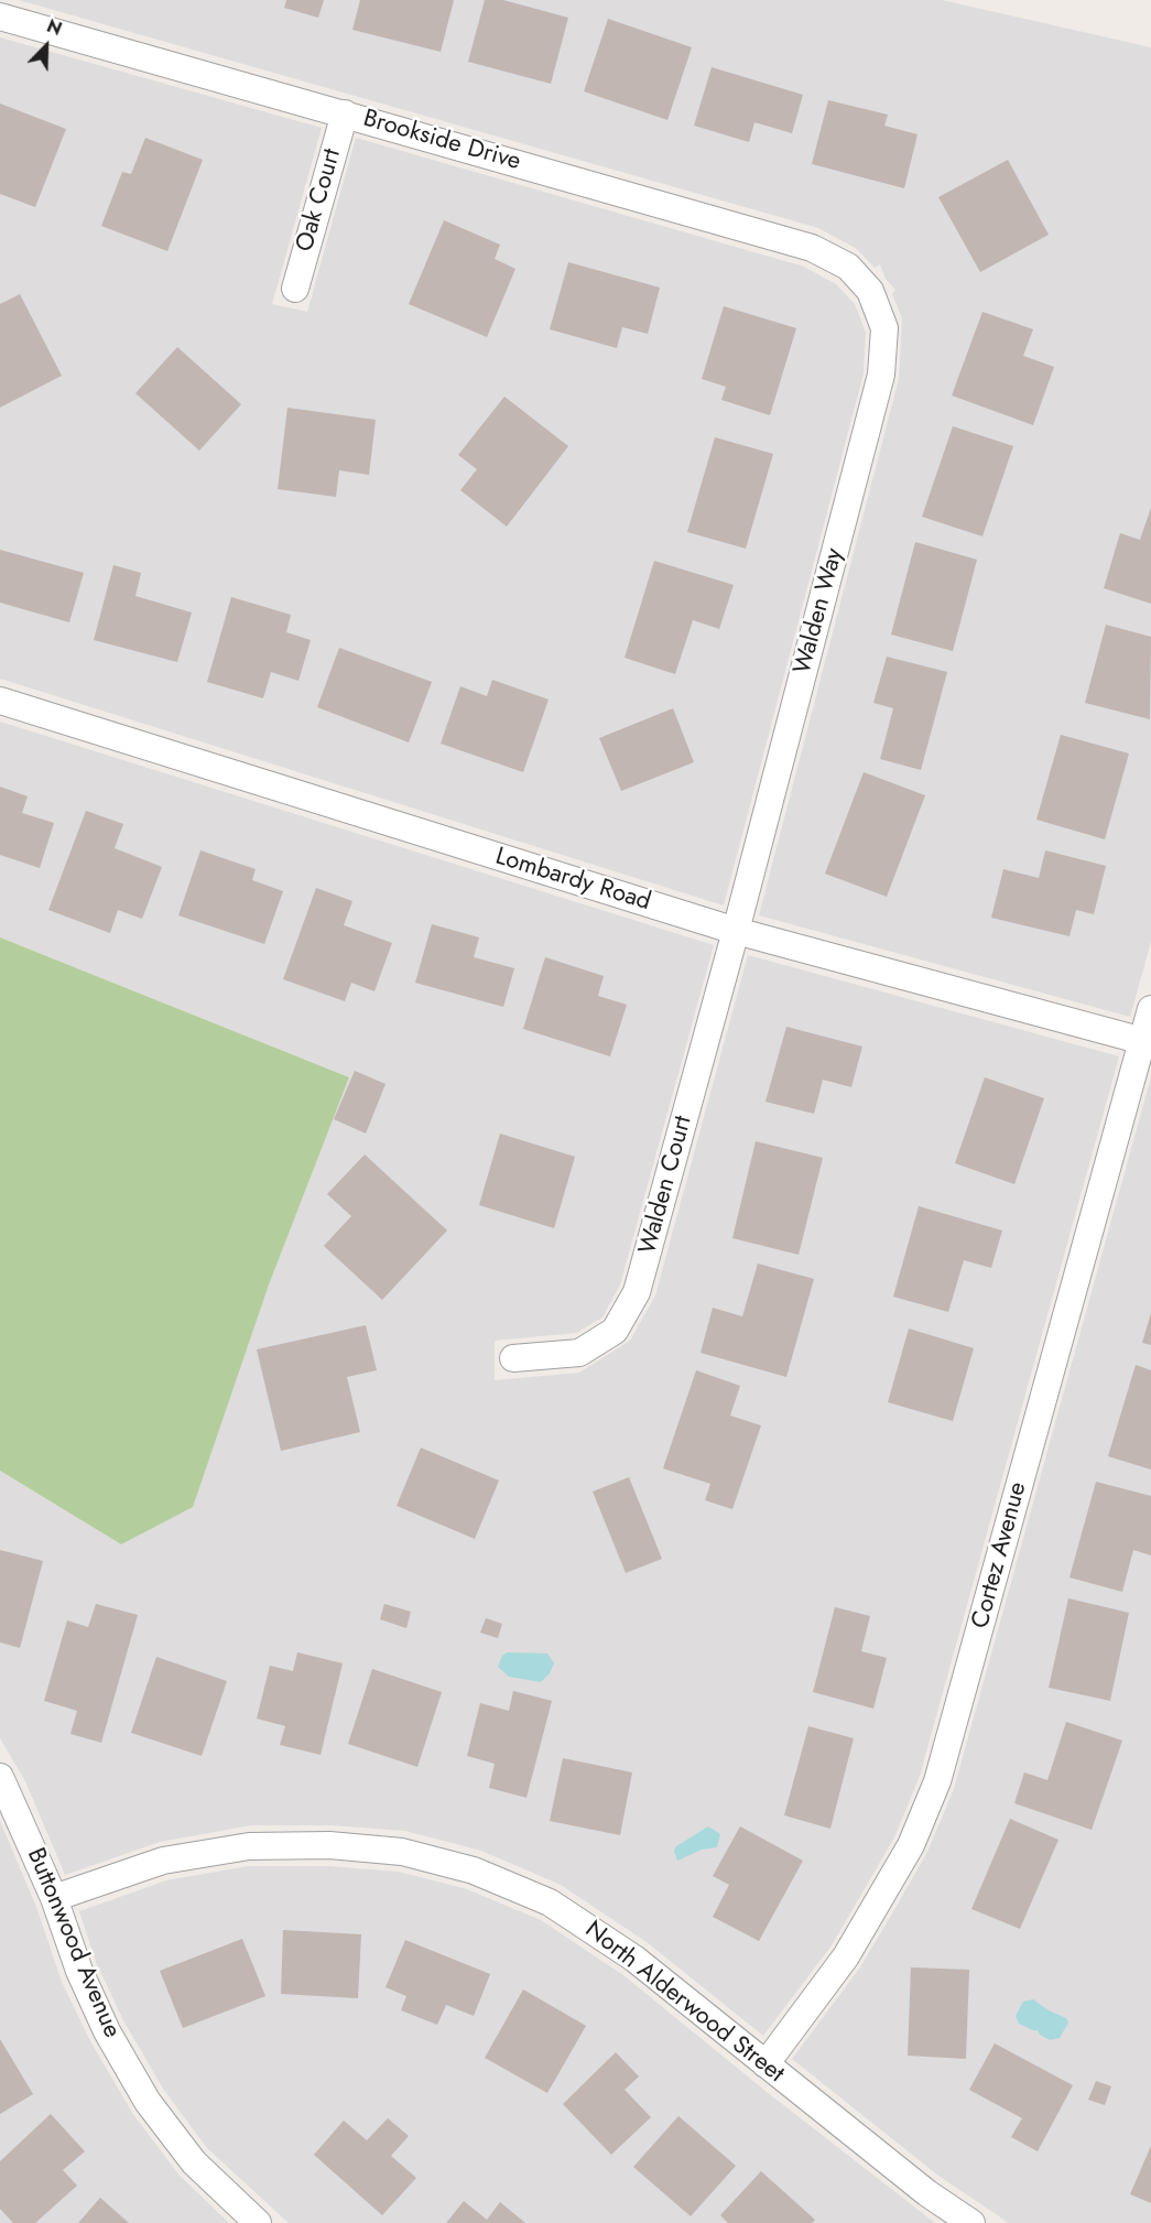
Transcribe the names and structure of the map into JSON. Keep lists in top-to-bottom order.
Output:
{
  "streets": {
    "street": [
      "Brookside Drive",
      "Oak Court",
      "Walden Way",
      "Lombardy Road",
      "Walden Court",
      "Cortez Avenue",
      "Buttonwood Avenue",
      "North Alderwood Street"
    ]
  },
  "crossings": [
    ["Brookside Drive", "Oak Court"],
    ["Brookside Drive", "Walden Way"],
    ["Walden Way", "Lombardy Road"],
    ["Walden Way", "Walden Court"],
    ["Lombardy Road", "Walden Court"],
    ["Lombardy Road", "Cortez Avenue"],
    ["Cortez Avenue", "North Alderwood Street"],
    ["Buttonwood Avenue", "North Alderwood Street"]
  ],
  "north": "top right"
}
